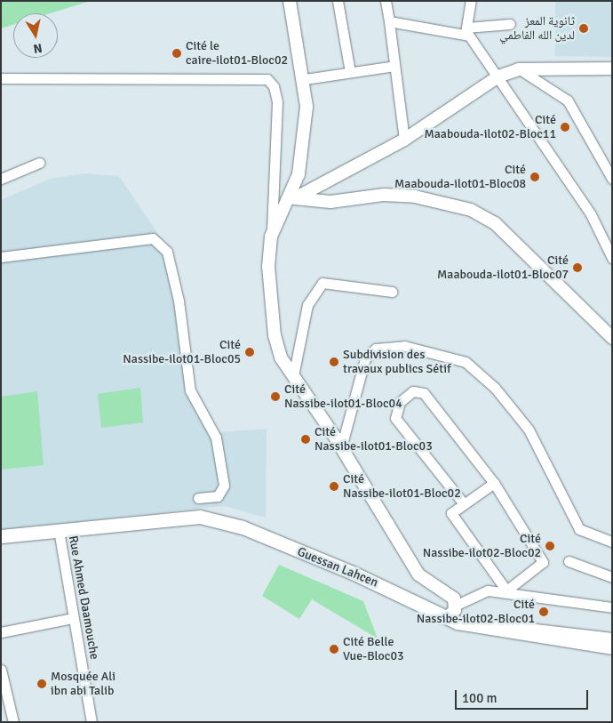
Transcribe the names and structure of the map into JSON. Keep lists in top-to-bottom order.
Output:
{
  "streets": {
    "main road": ["Guessan Lahcen"],
    "street": ["Rue Ahmed Daamouche"]
  },
  "crossings": [
    ["Guessan Lahcen", "Rue Ahmed Daamouche"]
  ],
  "places": [
    "ثانوية المعز لدين الله الفاطمي",
    "Cité le caire-ilot01-Bloc02",
    "Cité Maabouda-ilot02-Bloc11",
    "Cité Maabouda-ilot01-Bloc08",
    "Cité Maabouda-ilot01-Bloc07",
    "Cité Nassibe-ilot01-Bloc05",
    "Subdivision des travaux publics Sétif",
    "Cité Nassibe-ilot01-Bloc04",
    "Cité Nassibe-ilot01-Bloc03",
    "Cité Nassibe-ilot01-Bloc02",
    "Cité Nassibe-ilot02-Bloc02",
    "Cité Nassibe-ilot02-Bloc01",
    "Cité Belle Vue-Bloc03",
    "Mosquée Ali ibn abi Talib"
  ],
  "scale_bar": "100 m",
  "north": "bottom"
}
